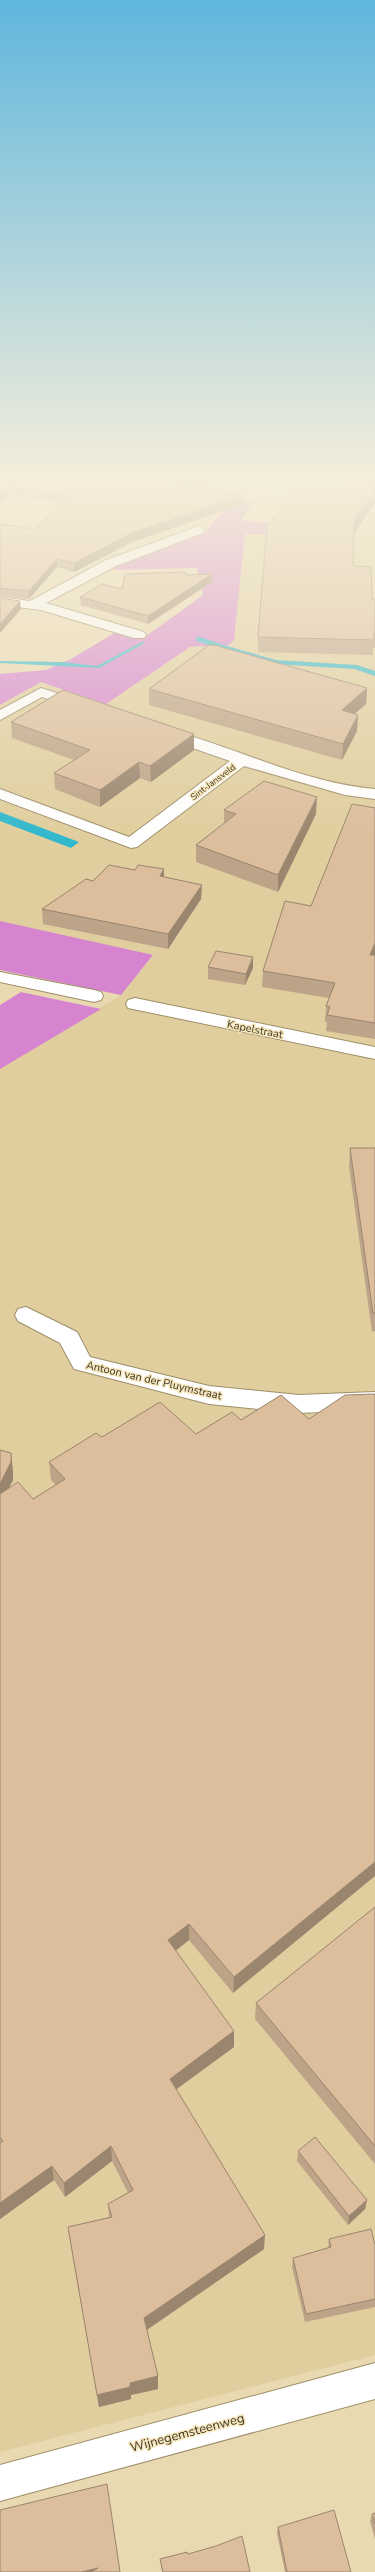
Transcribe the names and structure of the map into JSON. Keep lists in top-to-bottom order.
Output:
{
  "streets": {
    "street": [
      "Sint-Jansveld",
      "Kapelstraat",
      "Antoon van der Pluymstraat",
      "Wijnegemsteenweg"
    ]
  }
}
